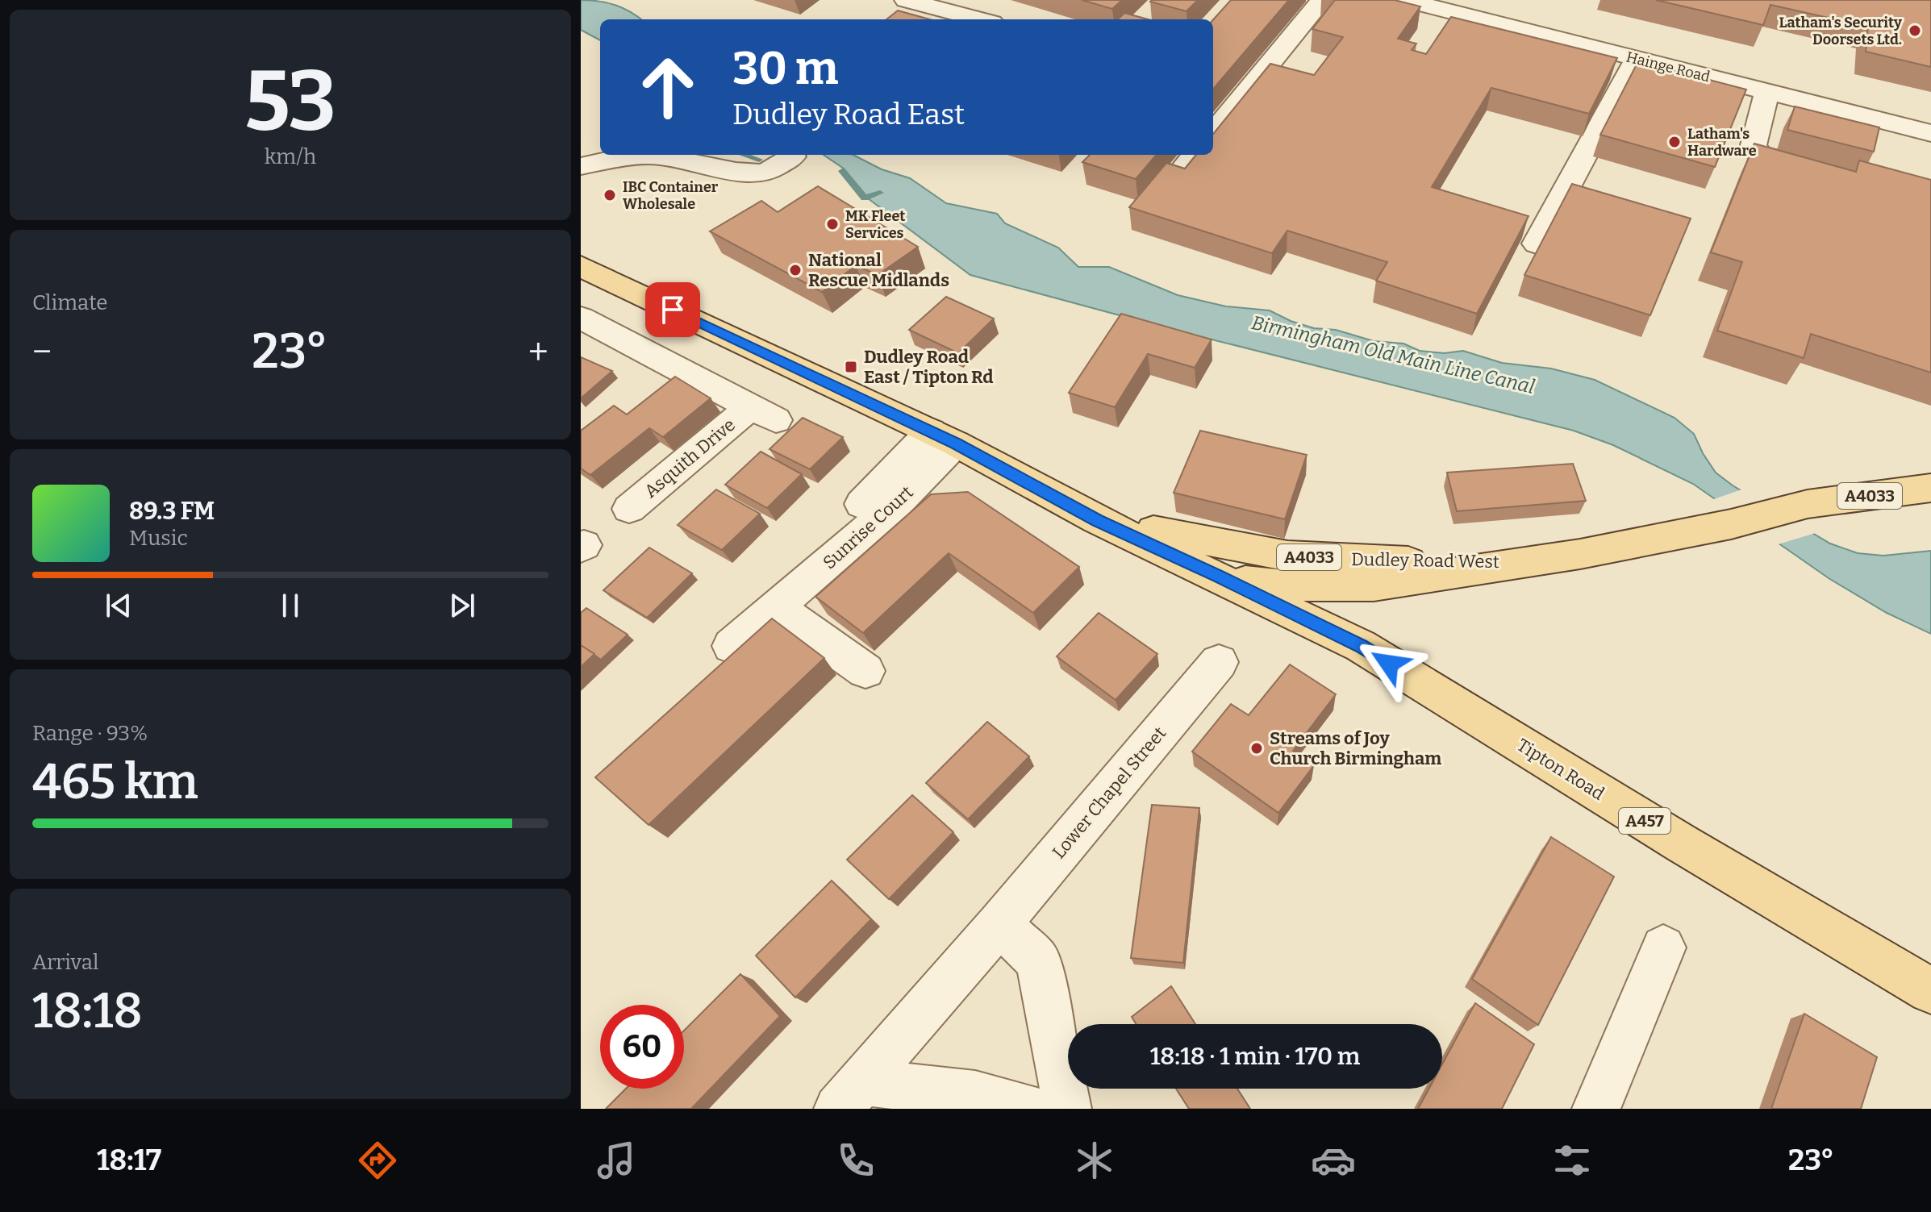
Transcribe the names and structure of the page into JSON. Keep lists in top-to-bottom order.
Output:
{
  "streets": {
    "main road": [
      "A4033",
      "Dudley Road West",
      "Tipton Road",
      "A457"
    ],
    "street": [
      "Hainge Road",
      "Asquith Drive",
      "Sunrise Court",
      "Lower Chapel Street"
    ]
  },
  "crossings": [
    ["Sunrise Court", "A457"],
    ["Dudley Road West", "Tipton Road"],
    ["Dudley Road West", "A457"],
    ["Tipton Road", "A457"]
  ],
  "water": ["Birmingham Old Main Line Canal"],
  "places": {
    "other": [
      "Latham's Security Doorsets Ltd.",
      "Latham's Hardware",
      "IBC Container Wholesale",
      "MK Fleet Services",
      "National Rescue Midlands",
      "Streams of Joy Church Birmingham"
    ],
    "transit": ["Dudley Road East / Tipton Rd"]
  },
  "page": {
    "tile": [
      ["53", "km/h"],
      "Climate",
      ["Range · 93%", "465 km"],
      ["Arrival", "18:18"]
    ],
    "turn": ["30 m", "Dudley Road East"],
    "heat": ["−", "23°", "+"],
    "song": ["89.3 FM", "Music"],
    "limit": "60",
    "trip": "18:18 · 1 min · 170 m",
    "tabs": ["18:17", "23°"]
  }
}
